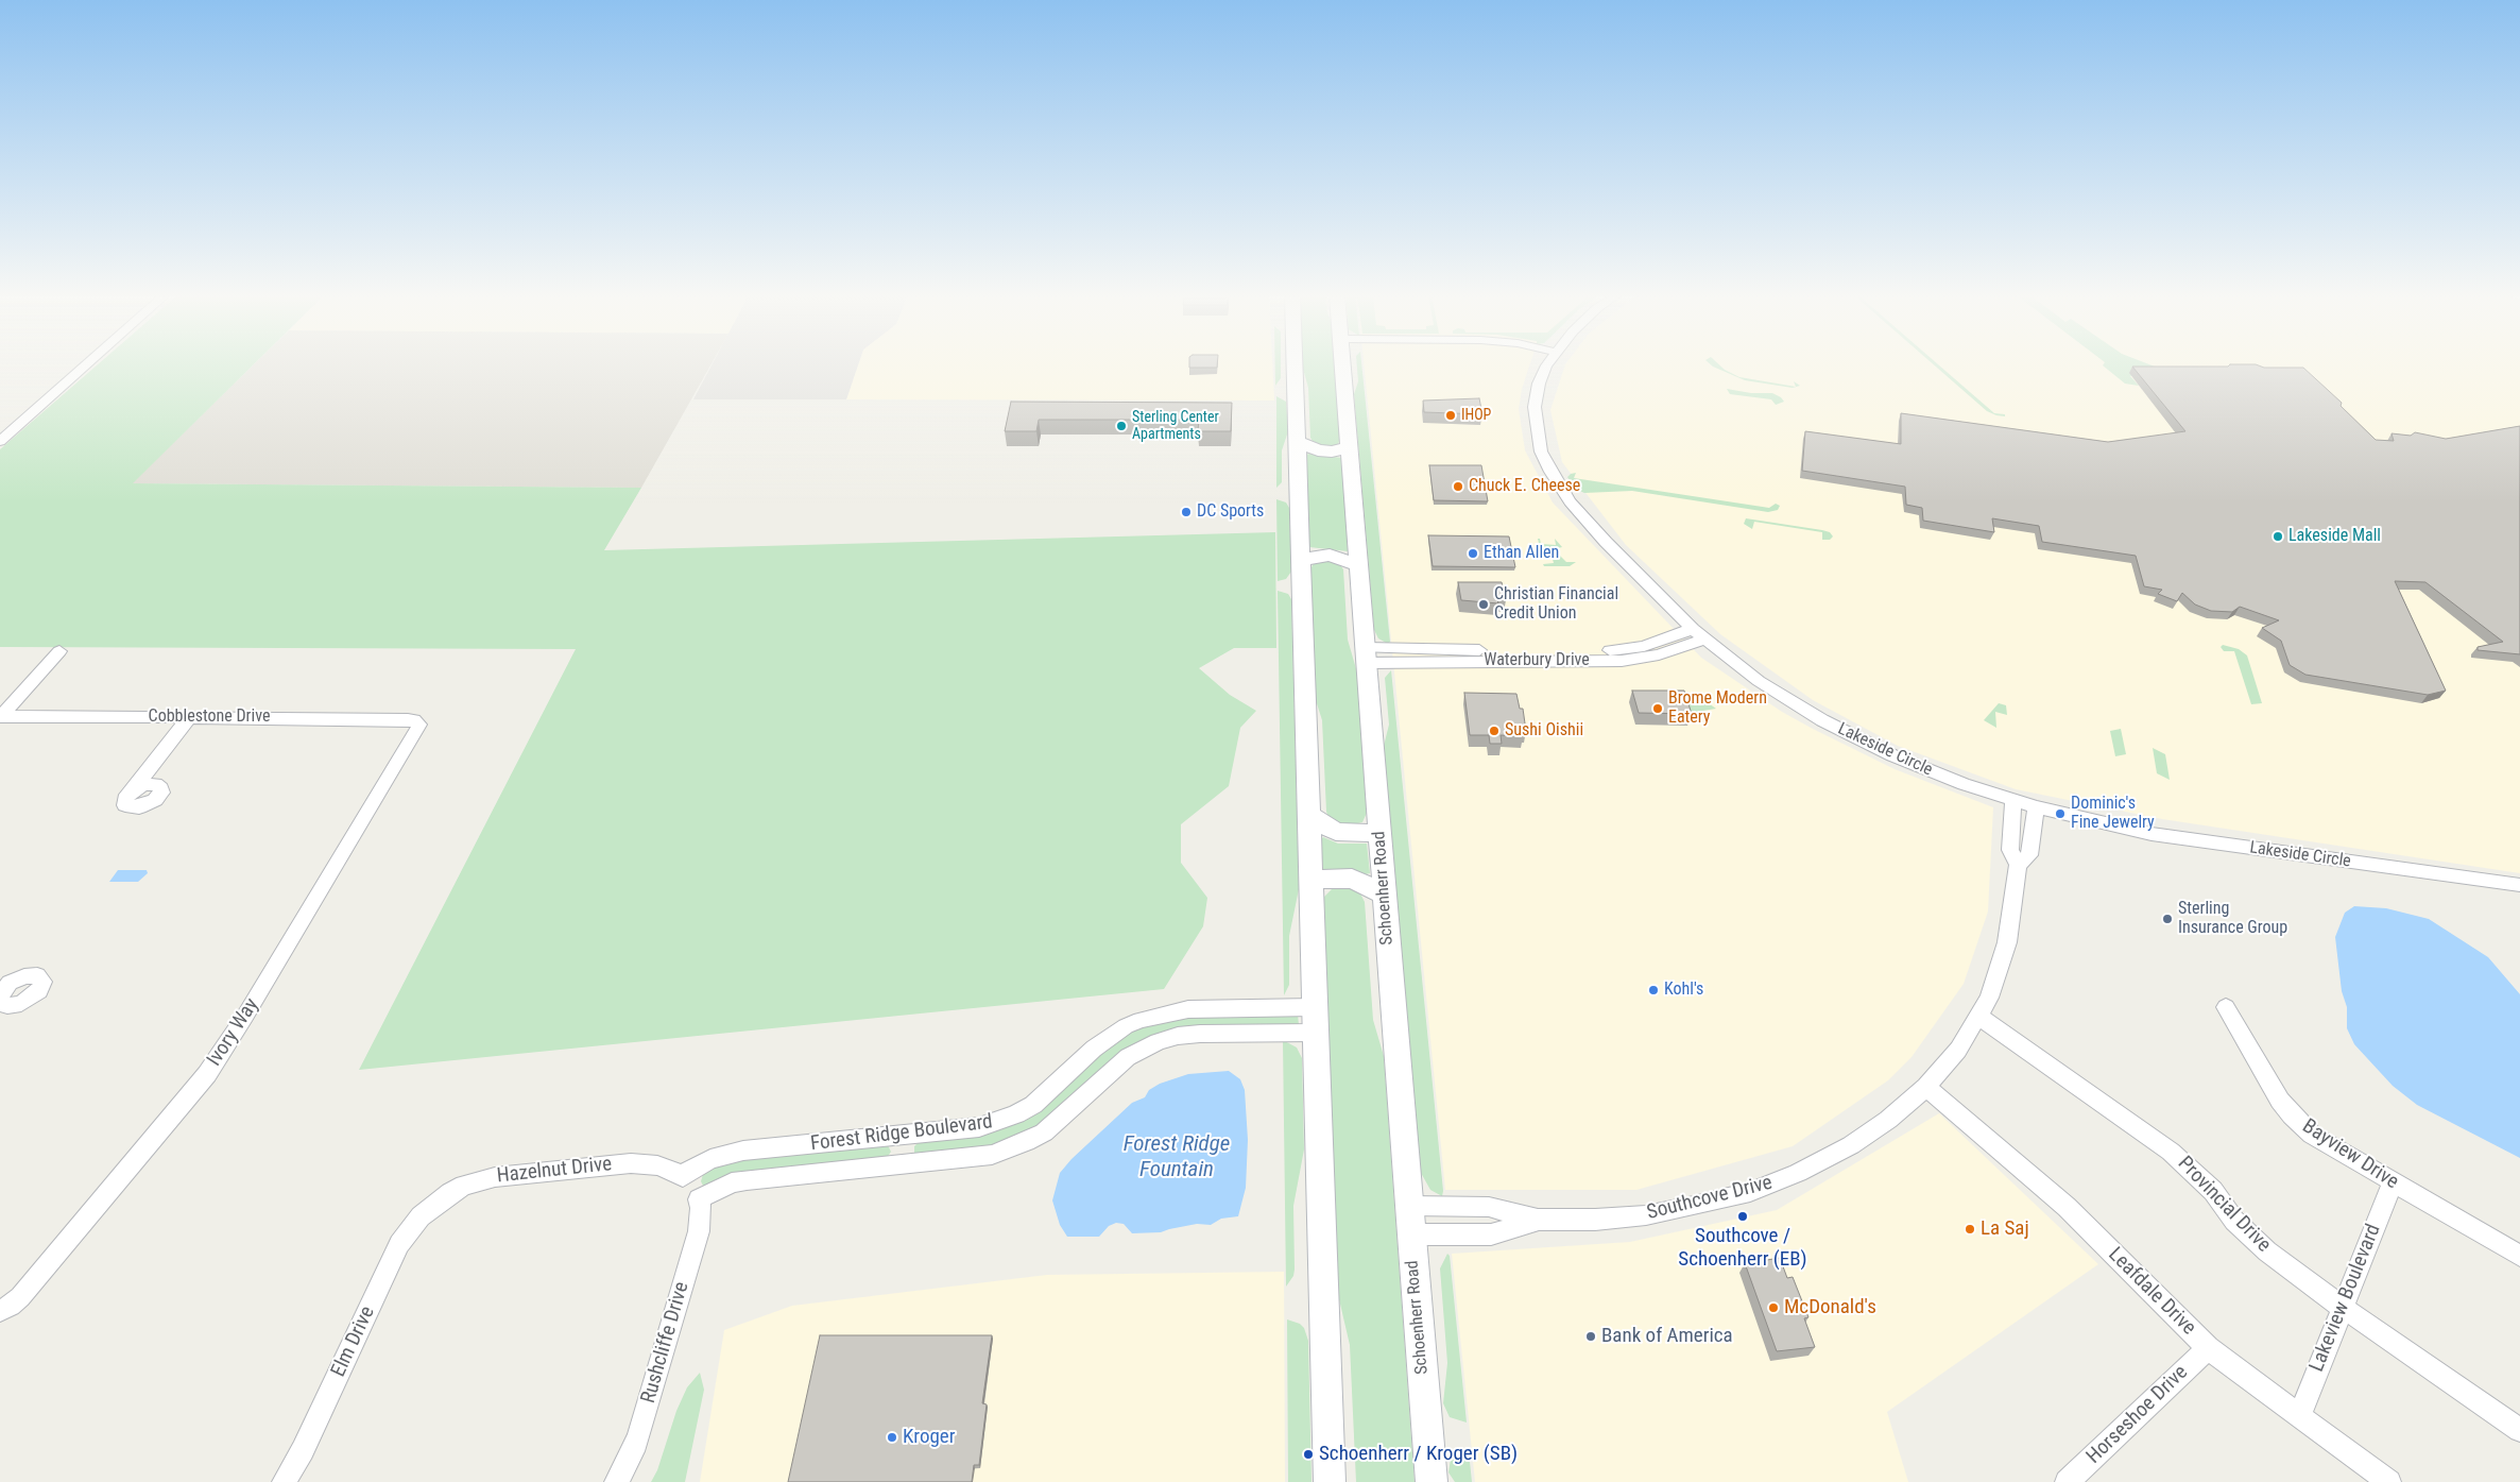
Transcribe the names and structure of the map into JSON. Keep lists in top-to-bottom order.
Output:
{
  "streets": {
    "main road": ["Schoenherr Road"],
    "street": [
      "Waterbury Drive",
      "Cobblestone Drive",
      "Lakeside Circle",
      "Ivory Way",
      "Forest Ridge Boulevard",
      "Bayview Drive",
      "Hazelnut Drive",
      "Southcove Drive",
      "Provincial Drive",
      "Leafdale Drive",
      "Lakeview Boulevard",
      "Elm Drive",
      "Rushcliffe Drive",
      "Horseshoe Drive"
    ]
  },
  "crossings": [
    ["Waterbury Drive", "Lakeside Circle"],
    ["Waterbury Drive", "Schoenherr Road"],
    ["Cobblestone Drive", "Ivory Way"],
    ["Lakeside Circle", "Southcove Drive"],
    ["Schoenherr Road", "Southcove Drive"],
    ["Forest Ridge Boulevard", "Hazelnut Drive"],
    ["Forest Ridge Boulevard", "Rushcliffe Drive"],
    ["Bayview Drive", "Lakeview Boulevard"],
    ["Hazelnut Drive", "Elm Drive"],
    ["Southcove Drive", "Provincial Drive"],
    ["Southcove Drive", "Leafdale Drive"],
    ["Provincial Drive", "Lakeview Boulevard"],
    ["Leafdale Drive", "Lakeview Boulevard"],
    ["Leafdale Drive", "Horseshoe Drive"]
  ],
  "water": ["Forest Ridge Fountain"],
  "places": [
    "IHOP",
    "Sterling Center Apartments",
    "Chuck E. Cheese",
    "DC Sports",
    "Lakeside Mall",
    "Ethan Allen",
    "Christian Financial Credit Union",
    "Brome Modern Eatery",
    "Sushi Oishii",
    "Dominic's Fine Jewelry",
    "Sterling Insurance Group",
    "Kohl's",
    "Southcove / Schoenherr (EB)",
    "La Saj",
    "McDonald's",
    "Bank of America",
    "Kroger",
    "Schoenherr / Kroger (SB)"
  ]
}
